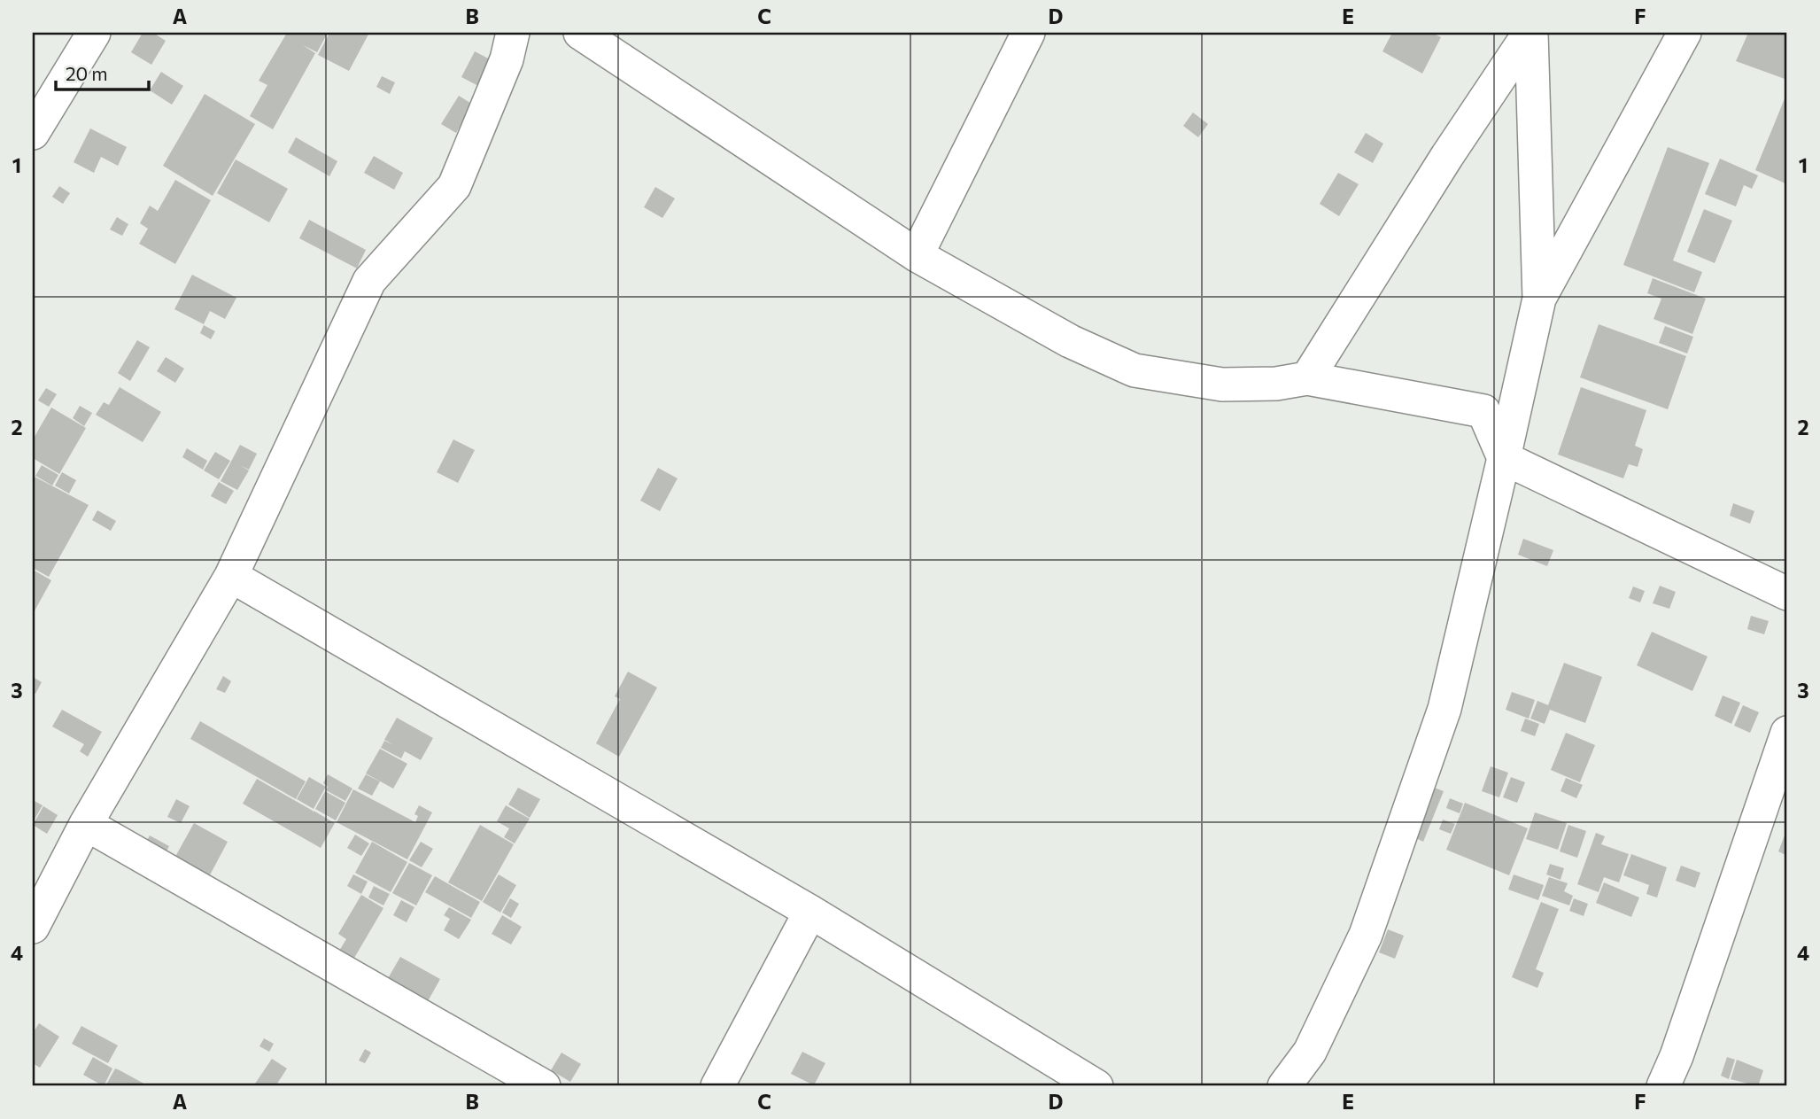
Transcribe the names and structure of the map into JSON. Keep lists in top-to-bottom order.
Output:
{
  "scale_bar": "20 m",
  "grid": {
    "columns": [
      "A",
      "B",
      "C",
      "D",
      "E",
      "F"
    ],
    "rows": [
      "1",
      "2",
      "3",
      "4"
    ]
  }
}
